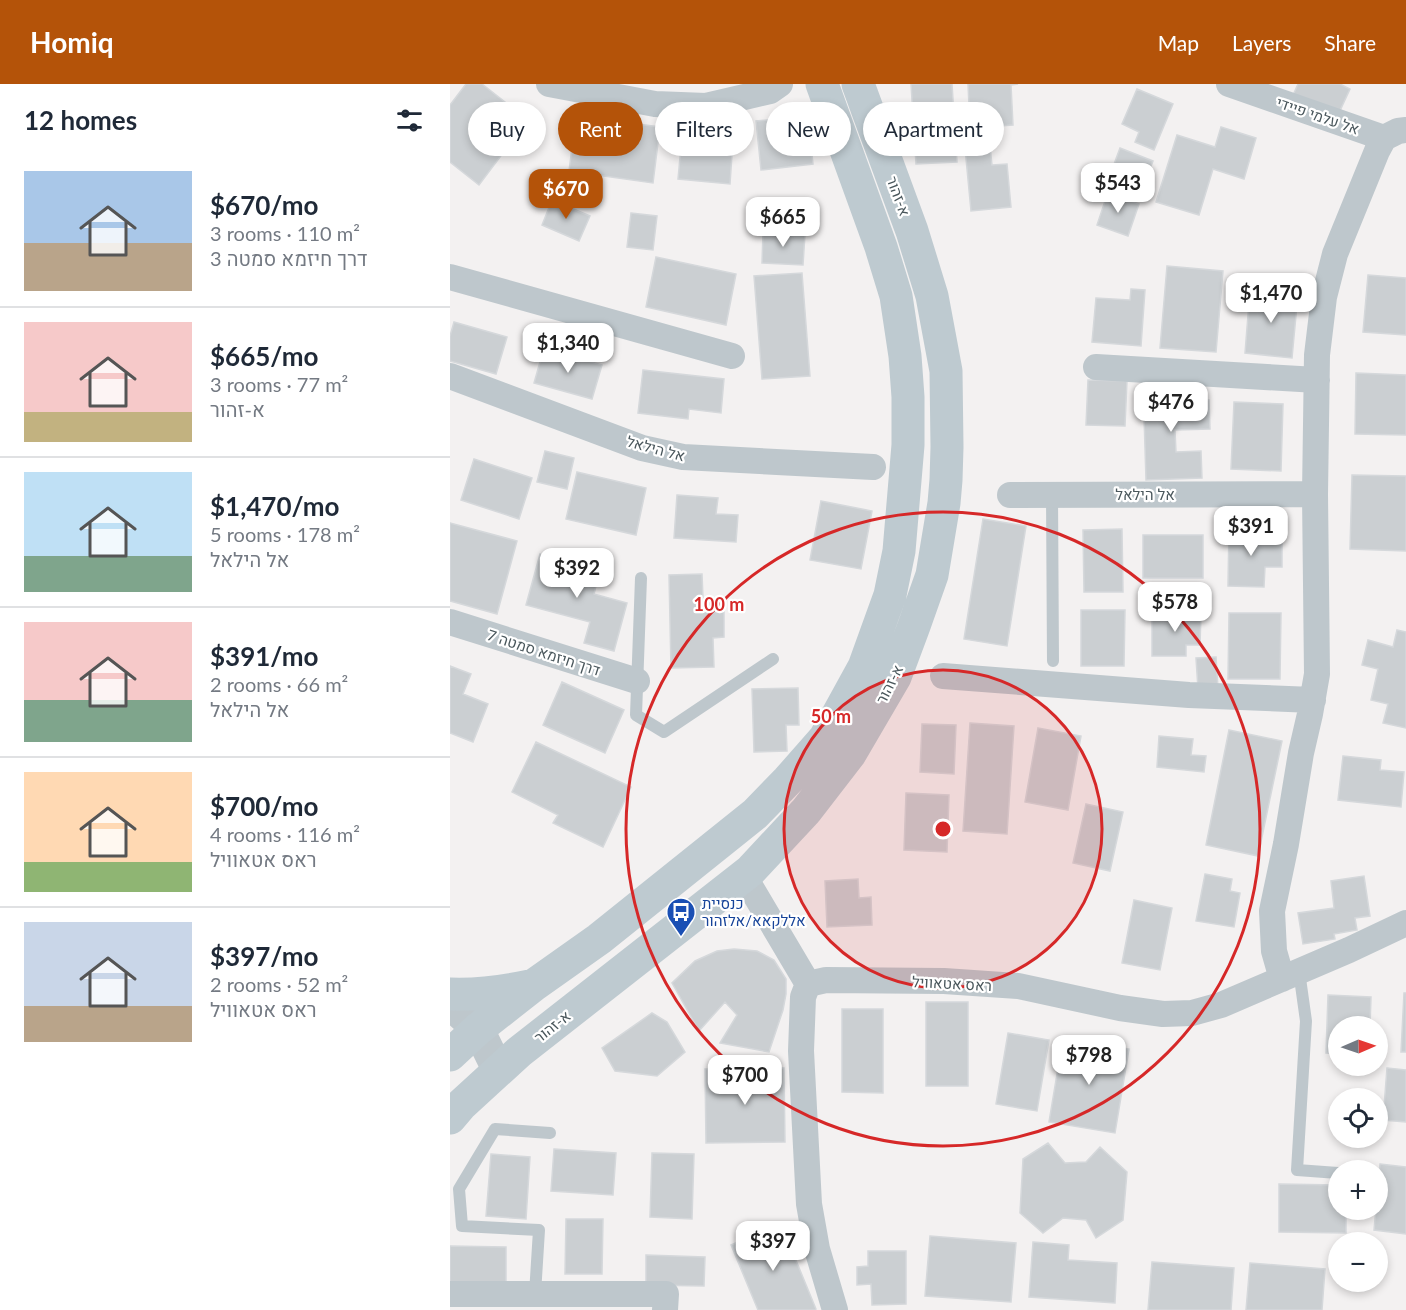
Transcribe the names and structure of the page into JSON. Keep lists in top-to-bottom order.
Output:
{
  "streets": {
    "main road": ["א-זהור"],
    "street": [
      "אל עלמי פיידי",
      "אל הילאל",
      "דרך חיזמא סמטה 7",
      "ראס אטאוויל"
    ]
  },
  "places": {
    "bus stop": ["כנסיית אללקאא/אלזהור"]
  },
  "north": "right",
  "page": {
    "header": "Homiq",
    "nav": ["Map", "Layers", "Share"],
    "heading": "12 homes",
    "chip": [
      "Buy",
      "Rent",
      "Filters",
      "New",
      "Apartment"
    ],
    "list": [
      {
        "name": "$670/mo",
        "note": "3 rooms · 110 m² · דרך חיזמא סמטה 3"
      },
      {
        "name": "$665/mo",
        "note": "3 rooms · 77 m² · א-זהור"
      },
      {
        "name": "$1,470/mo",
        "note": "5 rooms · 178 m² · אל הילאל"
      },
      {
        "name": "$391/mo",
        "note": "2 rooms · 66 m² · אל הילאל"
      },
      {
        "name": "$700/mo",
        "note": "4 rooms · 116 m² · ראס אטאוויל"
      },
      {
        "name": "$397/mo",
        "note": "2 rooms · 52 m² · ראס אטאוויל"
      }
    ],
    "price": [
      "$543",
      "$670",
      "$665",
      "$1,470",
      "$1,340",
      "$476",
      "$391",
      "$392",
      "$578",
      "$798",
      "$700",
      "$397"
    ],
    "map_buttons": ["+", "−"]
  },
  "rings": ["100 m", "50 m"]
}
